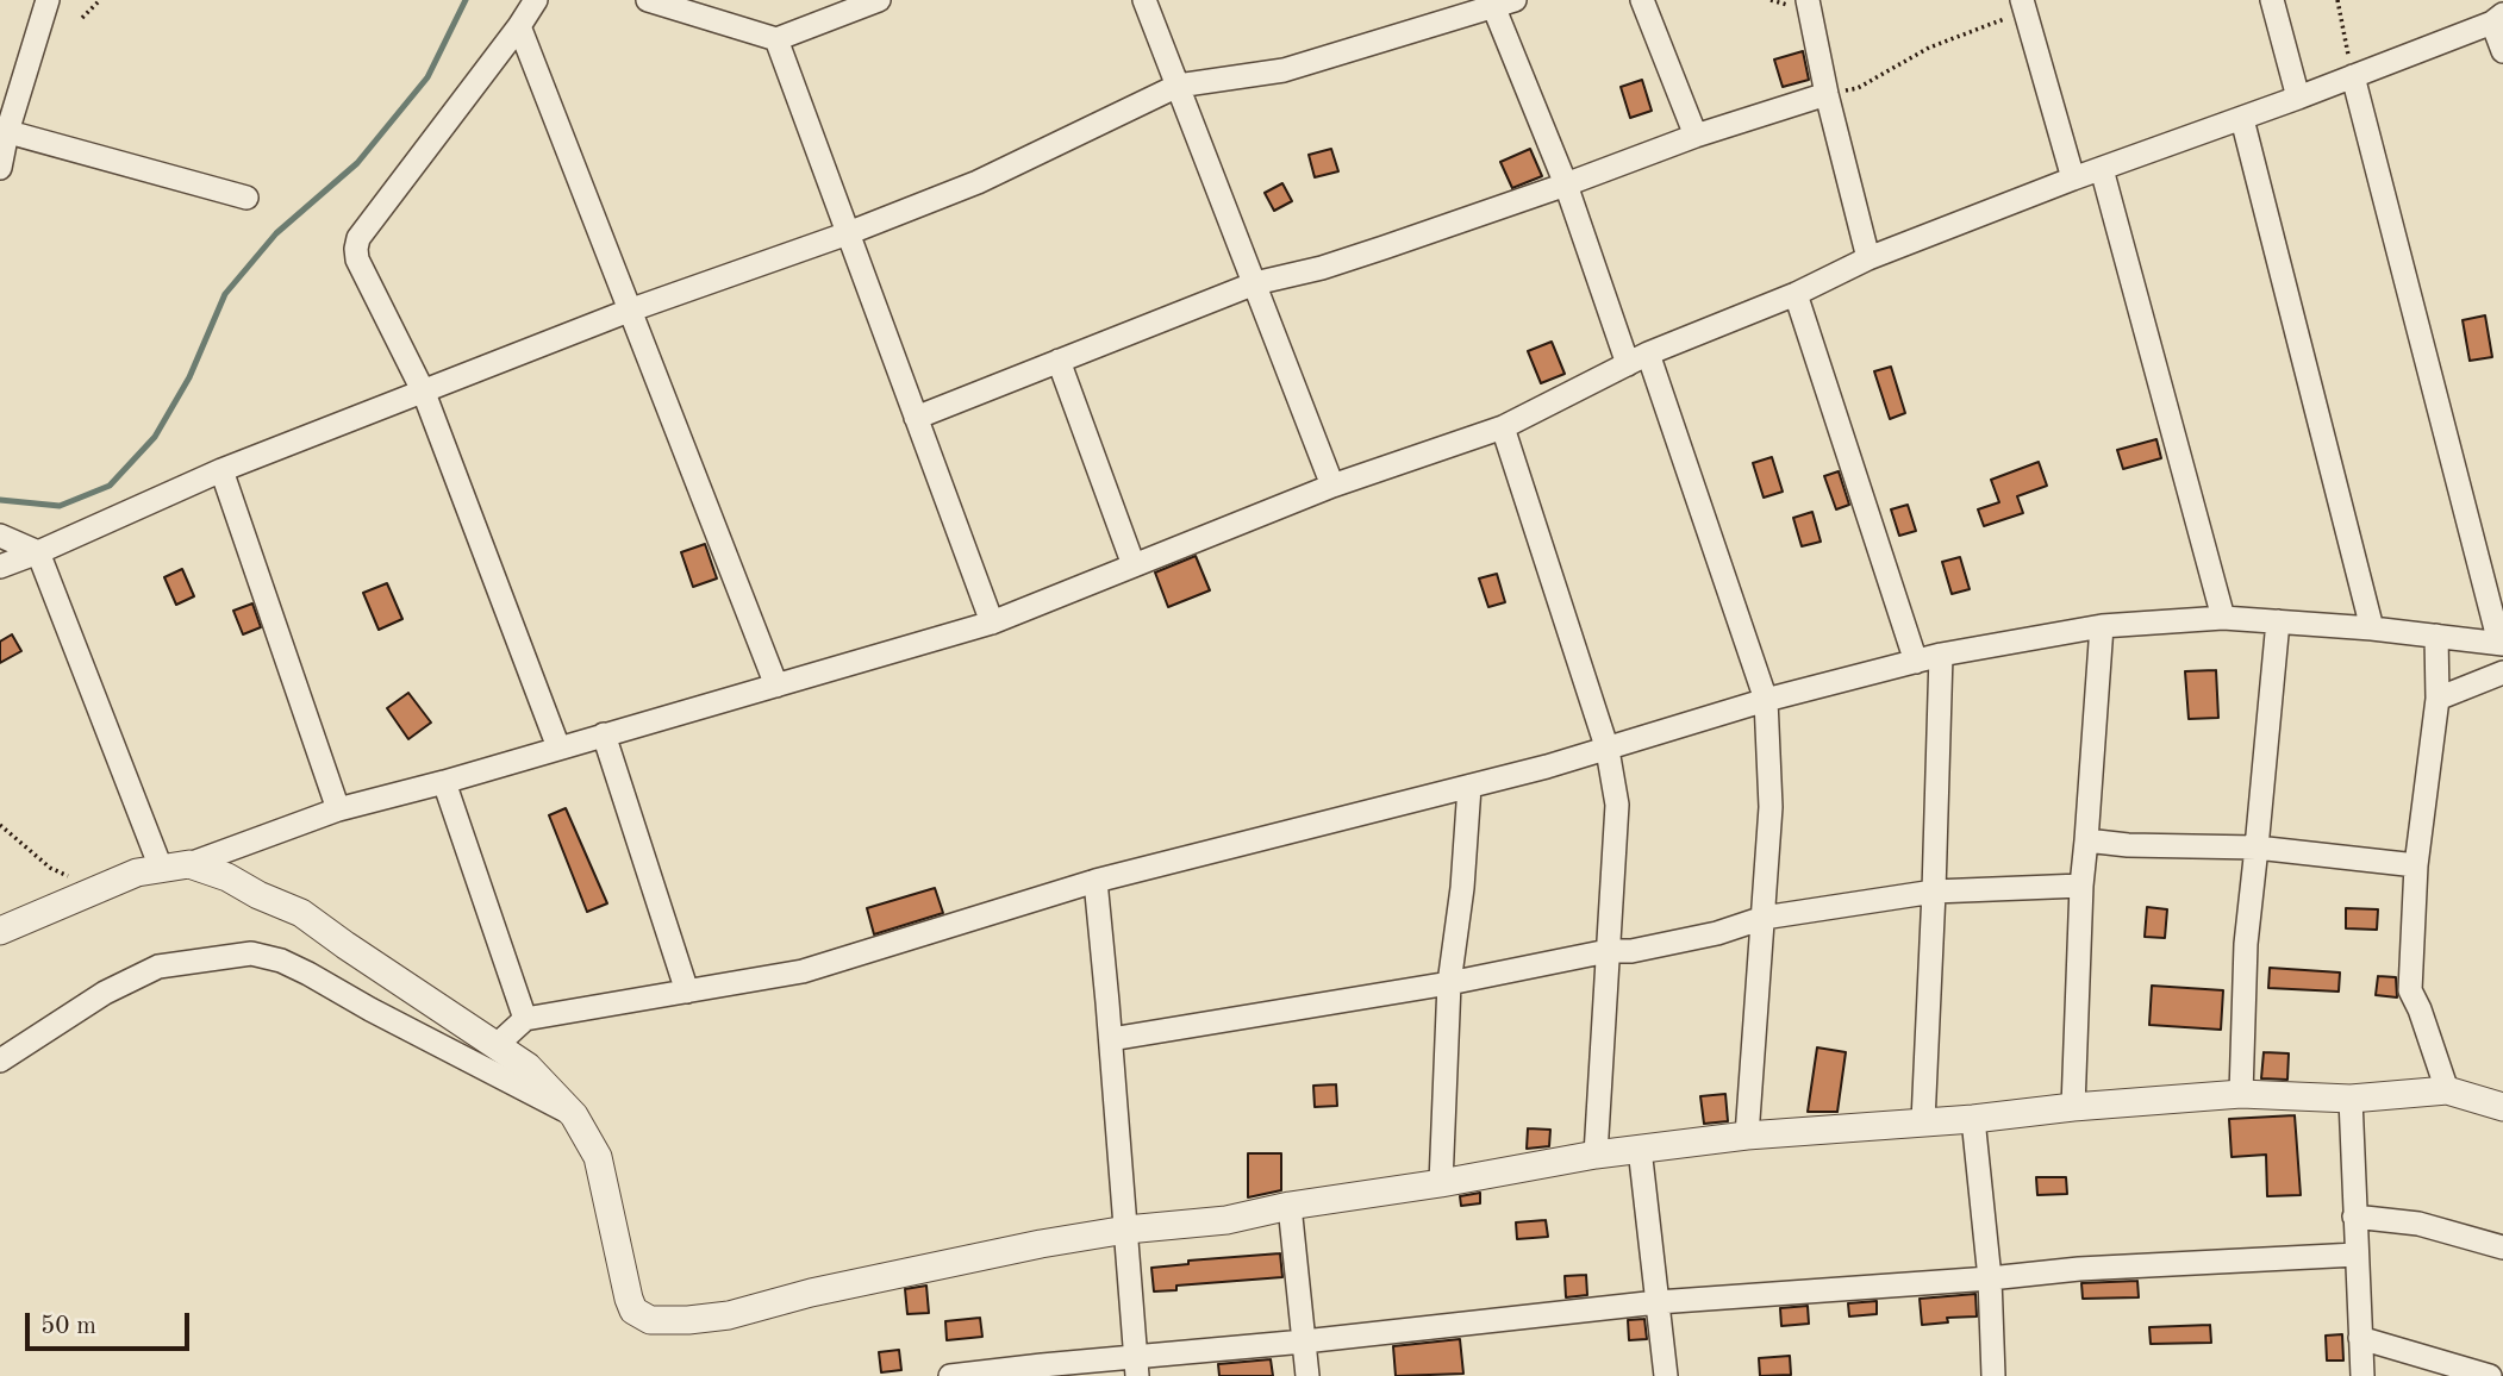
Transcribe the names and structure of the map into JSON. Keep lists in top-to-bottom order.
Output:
{
  "scale_bar": "50 m"
}
